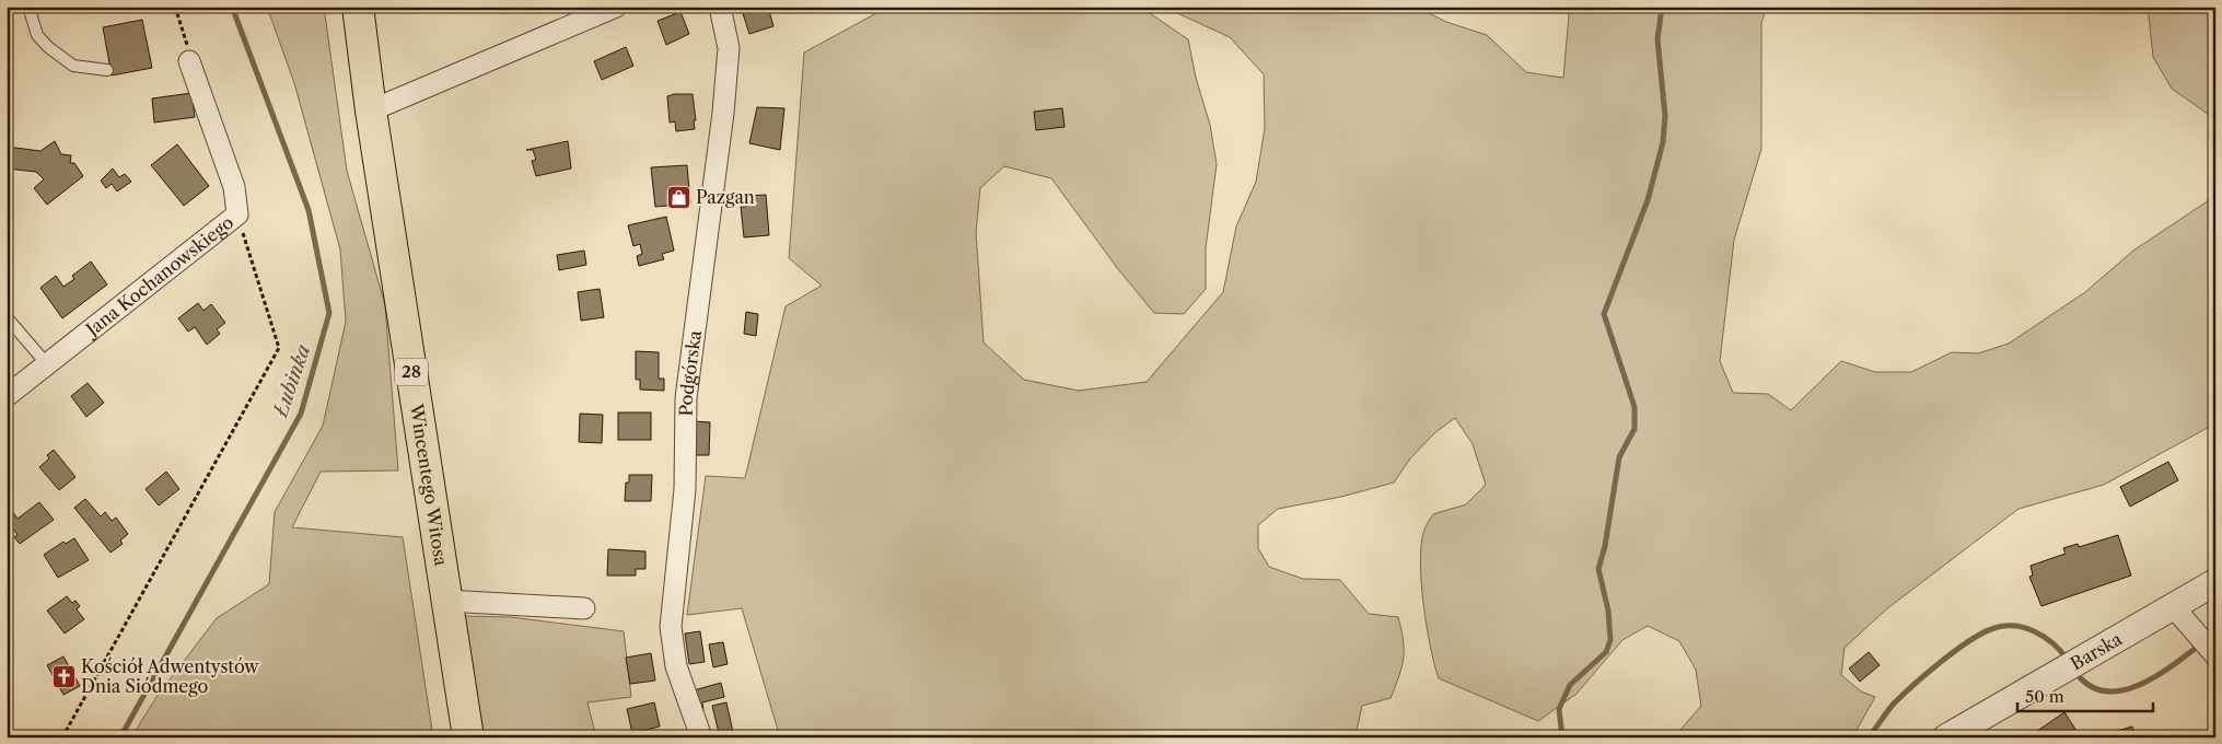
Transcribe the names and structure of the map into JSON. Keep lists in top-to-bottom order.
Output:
{
  "streets": {
    "main road": ["28", "Wincentego Witosa"],
    "street": ["Jana Kochanowskiego", "Podgórska", "Barska"]
  },
  "water": ["Łubinka"],
  "places": {
    "shop": ["Pazgan"],
    "church": ["Kościół Adwentystów Dnia Siódmego"]
  },
  "scale_bar": "50 m"
}
